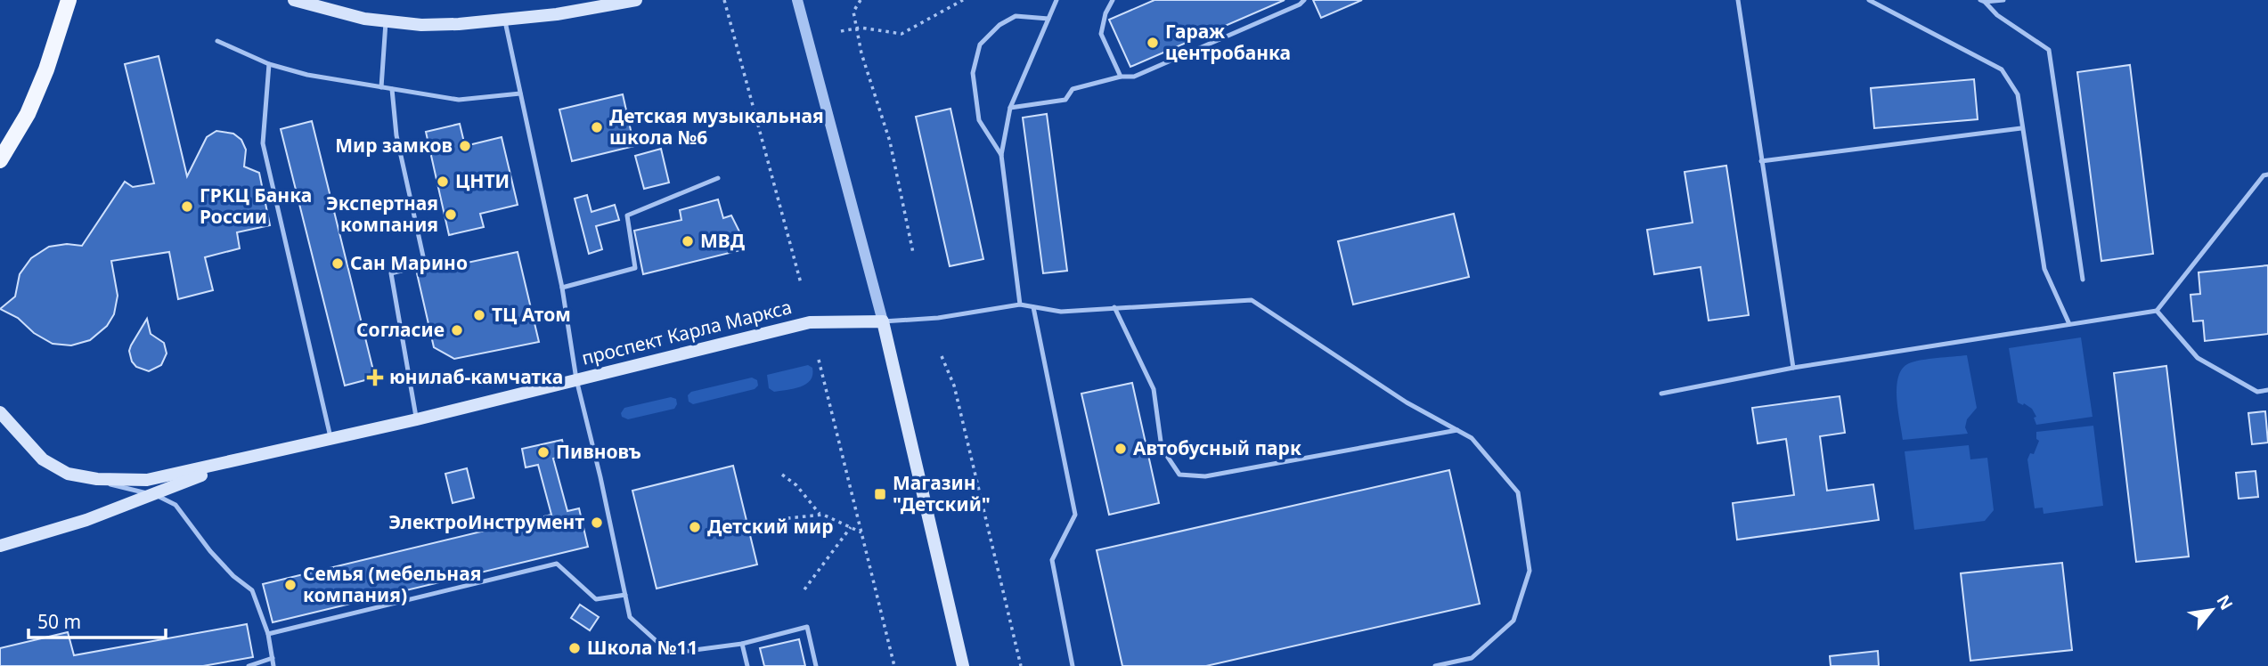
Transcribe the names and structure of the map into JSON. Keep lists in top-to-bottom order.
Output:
{
  "streets": {
    "main road": ["проспект Карла Маркса"]
  },
  "places": {
    "other": [
      "Гараж центробанка",
      "Детская музыкальная школа №6",
      "Мир замков",
      "ЦНТИ",
      "ГРКЦ Банка России",
      "Экспертная компания",
      "МВД",
      "Сан Марино",
      "ТЦ Атом",
      "Согласие",
      "Автобусный парк",
      "Пивновъ",
      "ЭлектроИнструмент",
      "Детский мир",
      "Семья (мебельная компания)",
      "Школа №11"
    ],
    "health": ["юнилаб-камчатка"],
    "transit": ["Магазин \"Детский\""]
  },
  "scale_bar": "50 m",
  "north": "top right"
}
